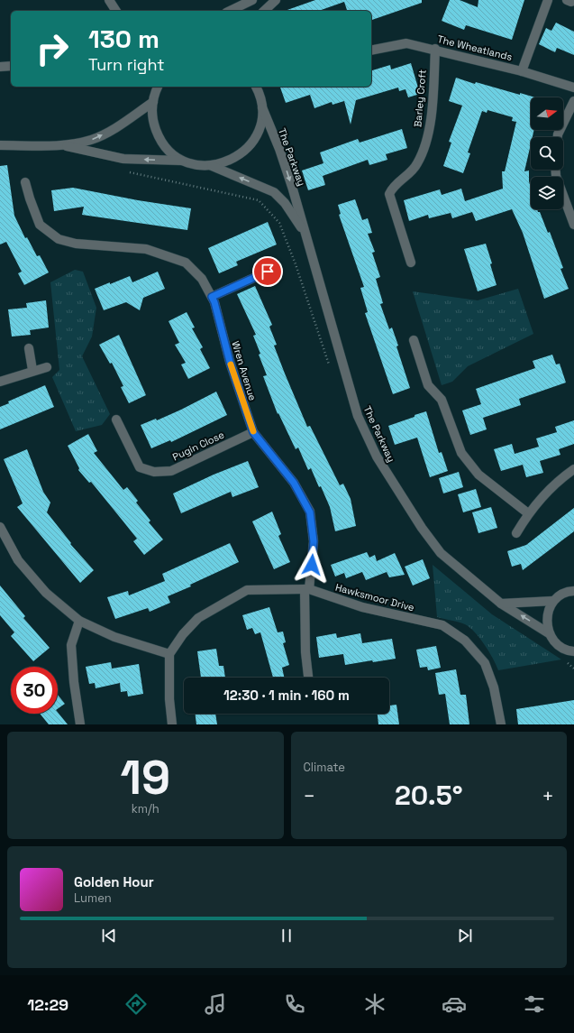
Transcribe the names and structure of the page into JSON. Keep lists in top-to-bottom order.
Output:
{
  "streets": {
    "street": [
      "The Wheatlands",
      "Barley Croft",
      "The Parkway",
      "Wren Avenue",
      "Pugin Close",
      "Hawksmoor Drive"
    ]
  },
  "crossings": [
    ["The Wheatlands", "Barley Croft"],
    ["Wren Avenue", "Pugin Close"],
    ["Wren Avenue", "Hawksmoor Drive"]
  ],
  "north": "right",
  "page": {
    "turn": ["130 m", "Turn right"],
    "limit": "30",
    "trip": "12:30 · 1 min · 160 m",
    "tile": [
      ["19", "km/h"],
      "Climate"
    ],
    "heat": ["−", "20.5°", "+"],
    "song": ["Golden Hour", "Lumen"],
    "tabs": "12:29"
  }
}
